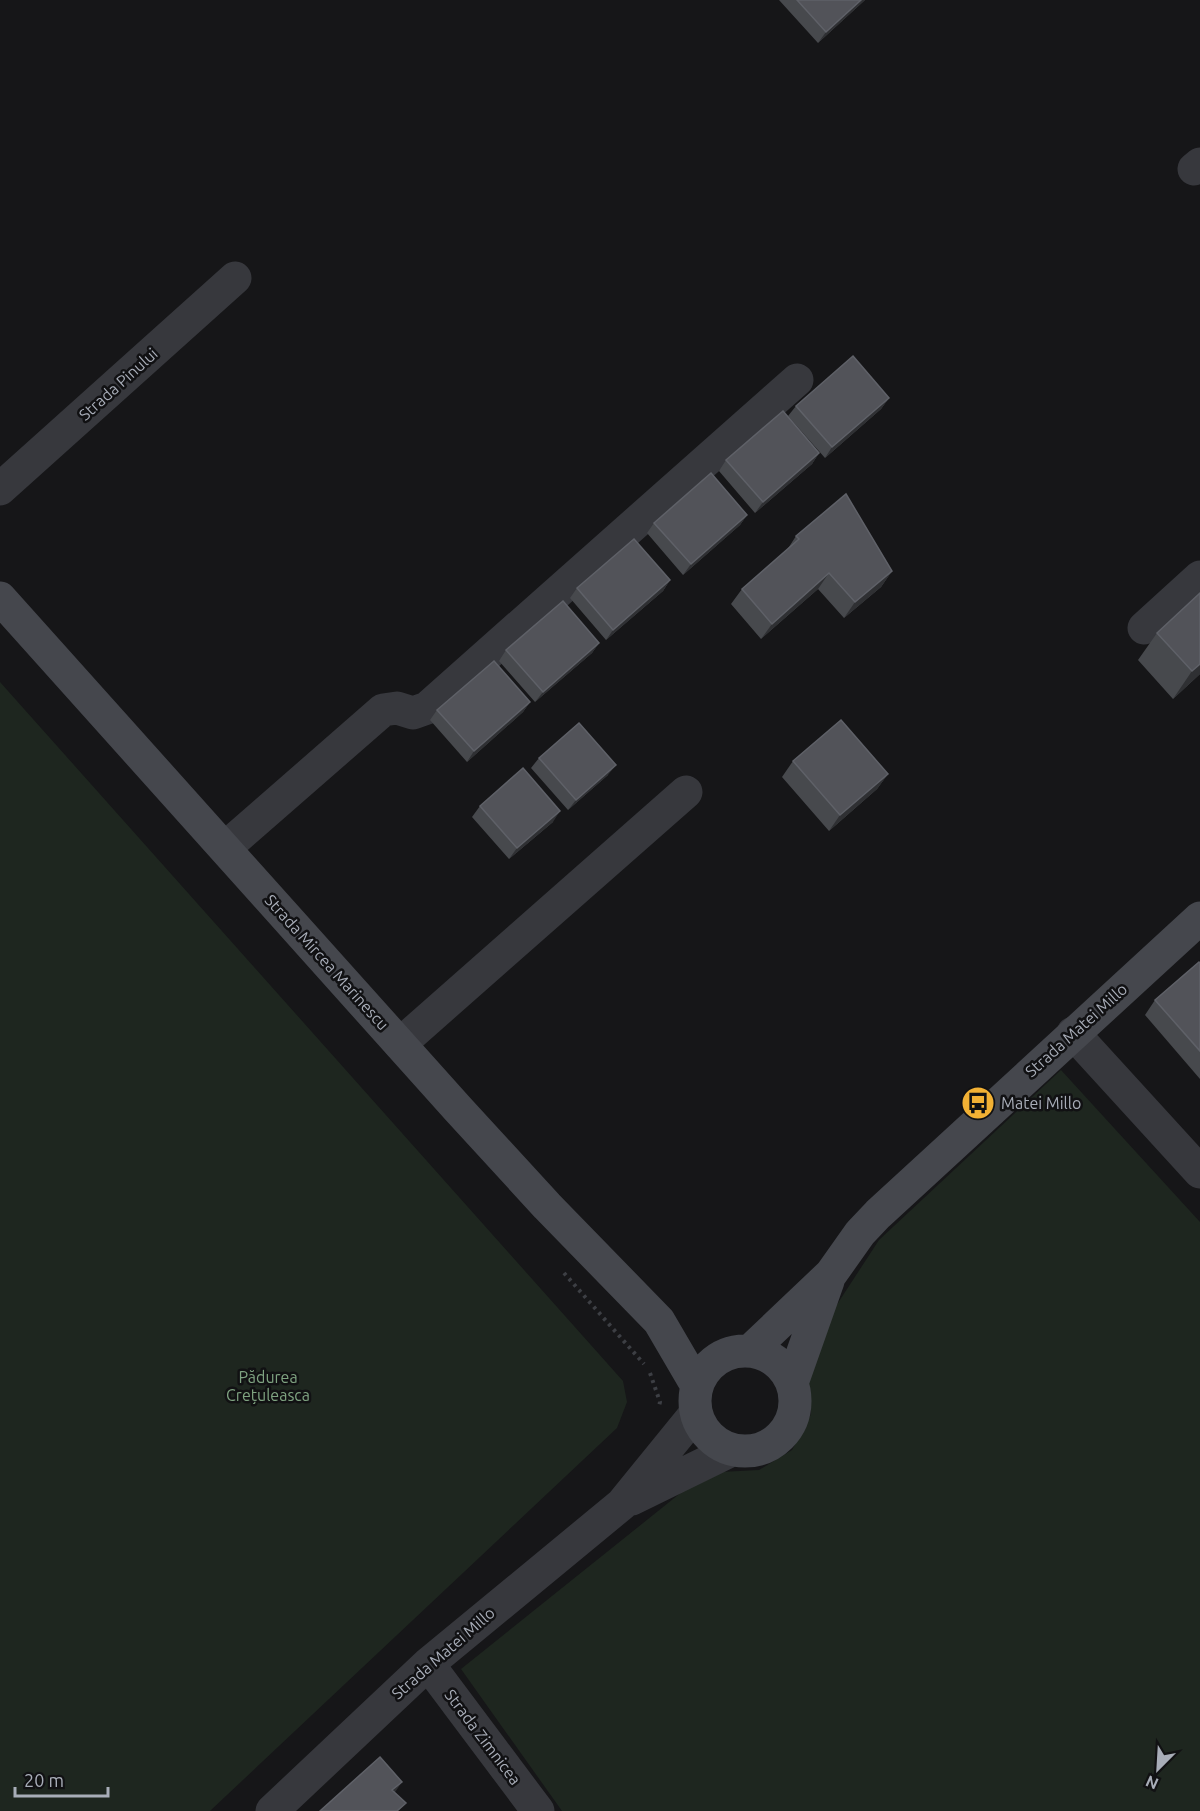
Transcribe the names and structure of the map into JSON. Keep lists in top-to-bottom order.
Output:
{
  "streets": {
    "street": [
      "Strada Pinului",
      "Strada Mircea Marinescu",
      "Strada Matei Millo",
      "Strada Zimnicea"
    ]
  },
  "crossings": [
    ["Strada Mircea Marinescu", "Strada Matei Millo"],
    ["Strada Matei Millo", "Strada Zimnicea"]
  ],
  "parks": ["Pădurea Crețuleasca"],
  "places": {
    "bus stop": ["Matei Millo"]
  },
  "scale_bar": "20 m",
  "north": "bottom left"
}
